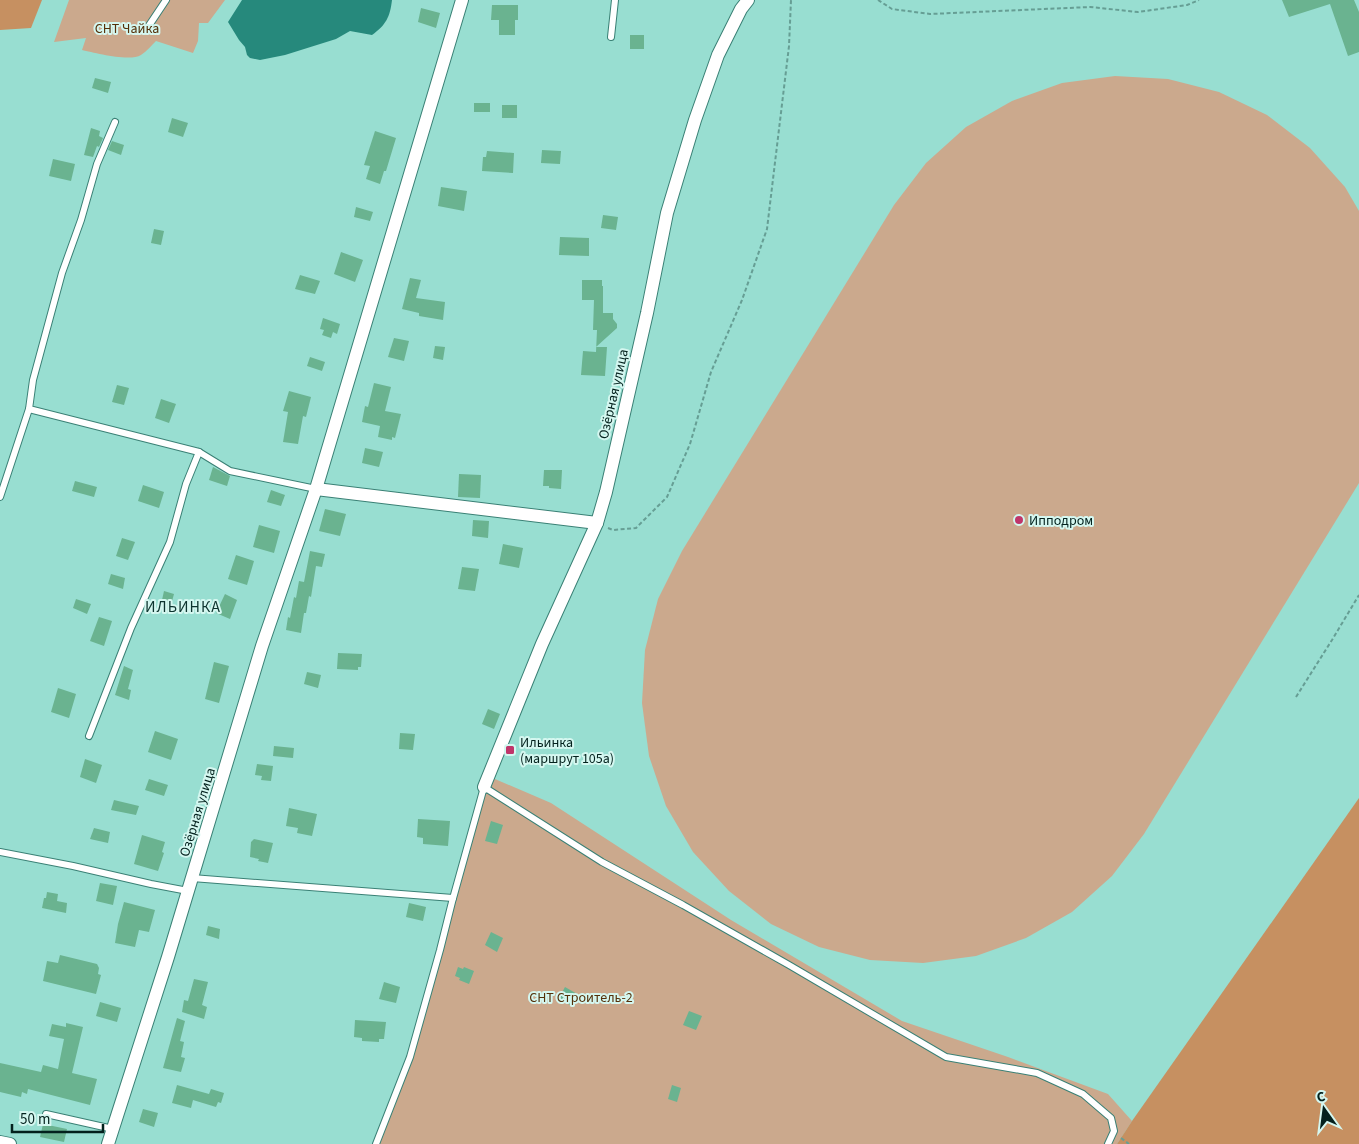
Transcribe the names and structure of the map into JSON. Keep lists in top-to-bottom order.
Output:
{
  "streets": {
    "street": ["Озёрная улица"]
  },
  "districts": ["ИЛЬИНКА"],
  "parks": ["СНТ Чайка", "СНТ Строитель-2"],
  "places": {
    "other": ["Ипподром"],
    "transit": ["Ильинка (маршрут 105а)"]
  },
  "scale_bar": "50 m",
  "north": "top"
}
